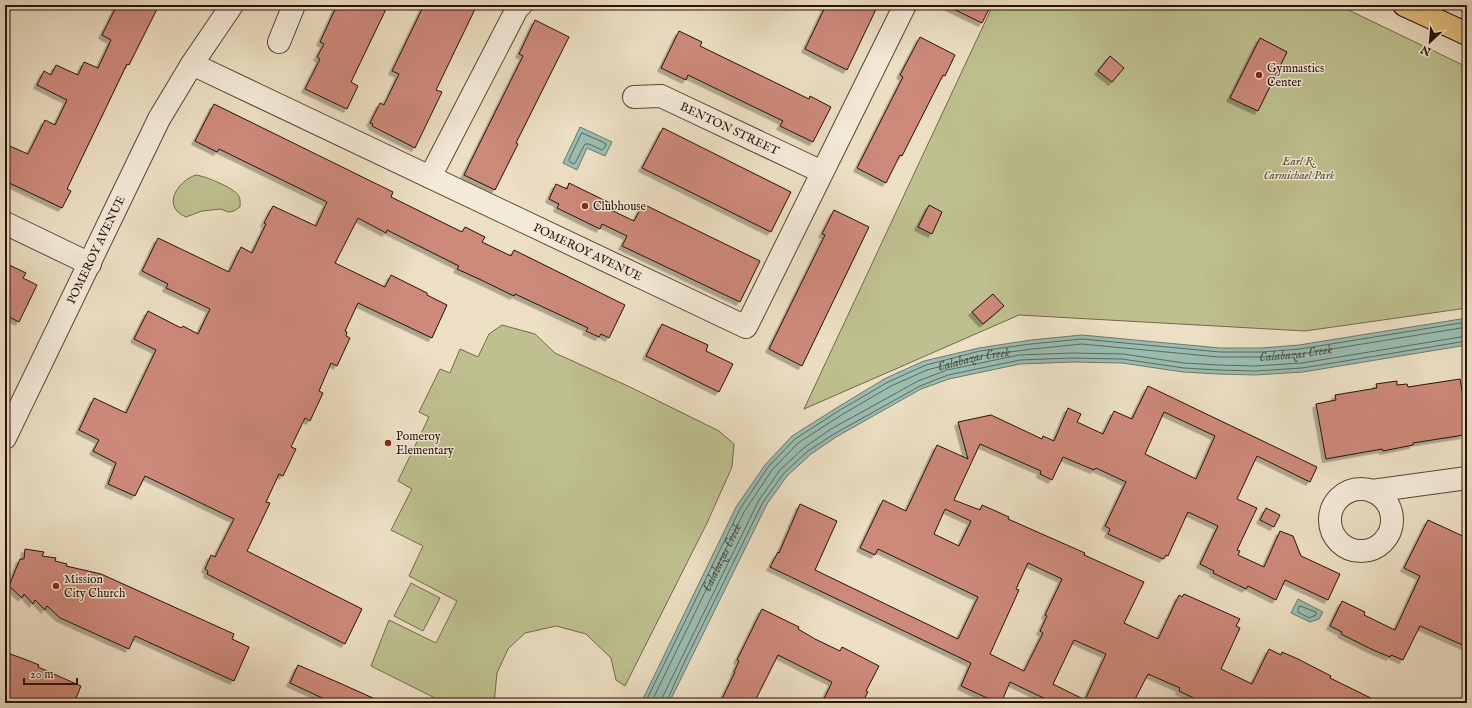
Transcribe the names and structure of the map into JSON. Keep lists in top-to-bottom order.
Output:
{
  "streets": {
    "street": ["BENTON STREET", "POMEROY AVENUE"]
  },
  "crossings": [
    ["BENTON STREET", "POMEROY AVENUE"]
  ],
  "water": ["Calabazas Creek"],
  "parks": ["Earl R. Carmichael Park"],
  "places": [
    "Gymnastics Center",
    "Clubhouse",
    "Pomeroy Elementary",
    "Mission City Church"
  ],
  "scale_bar": "20 m",
  "north": "bottom left"
}
